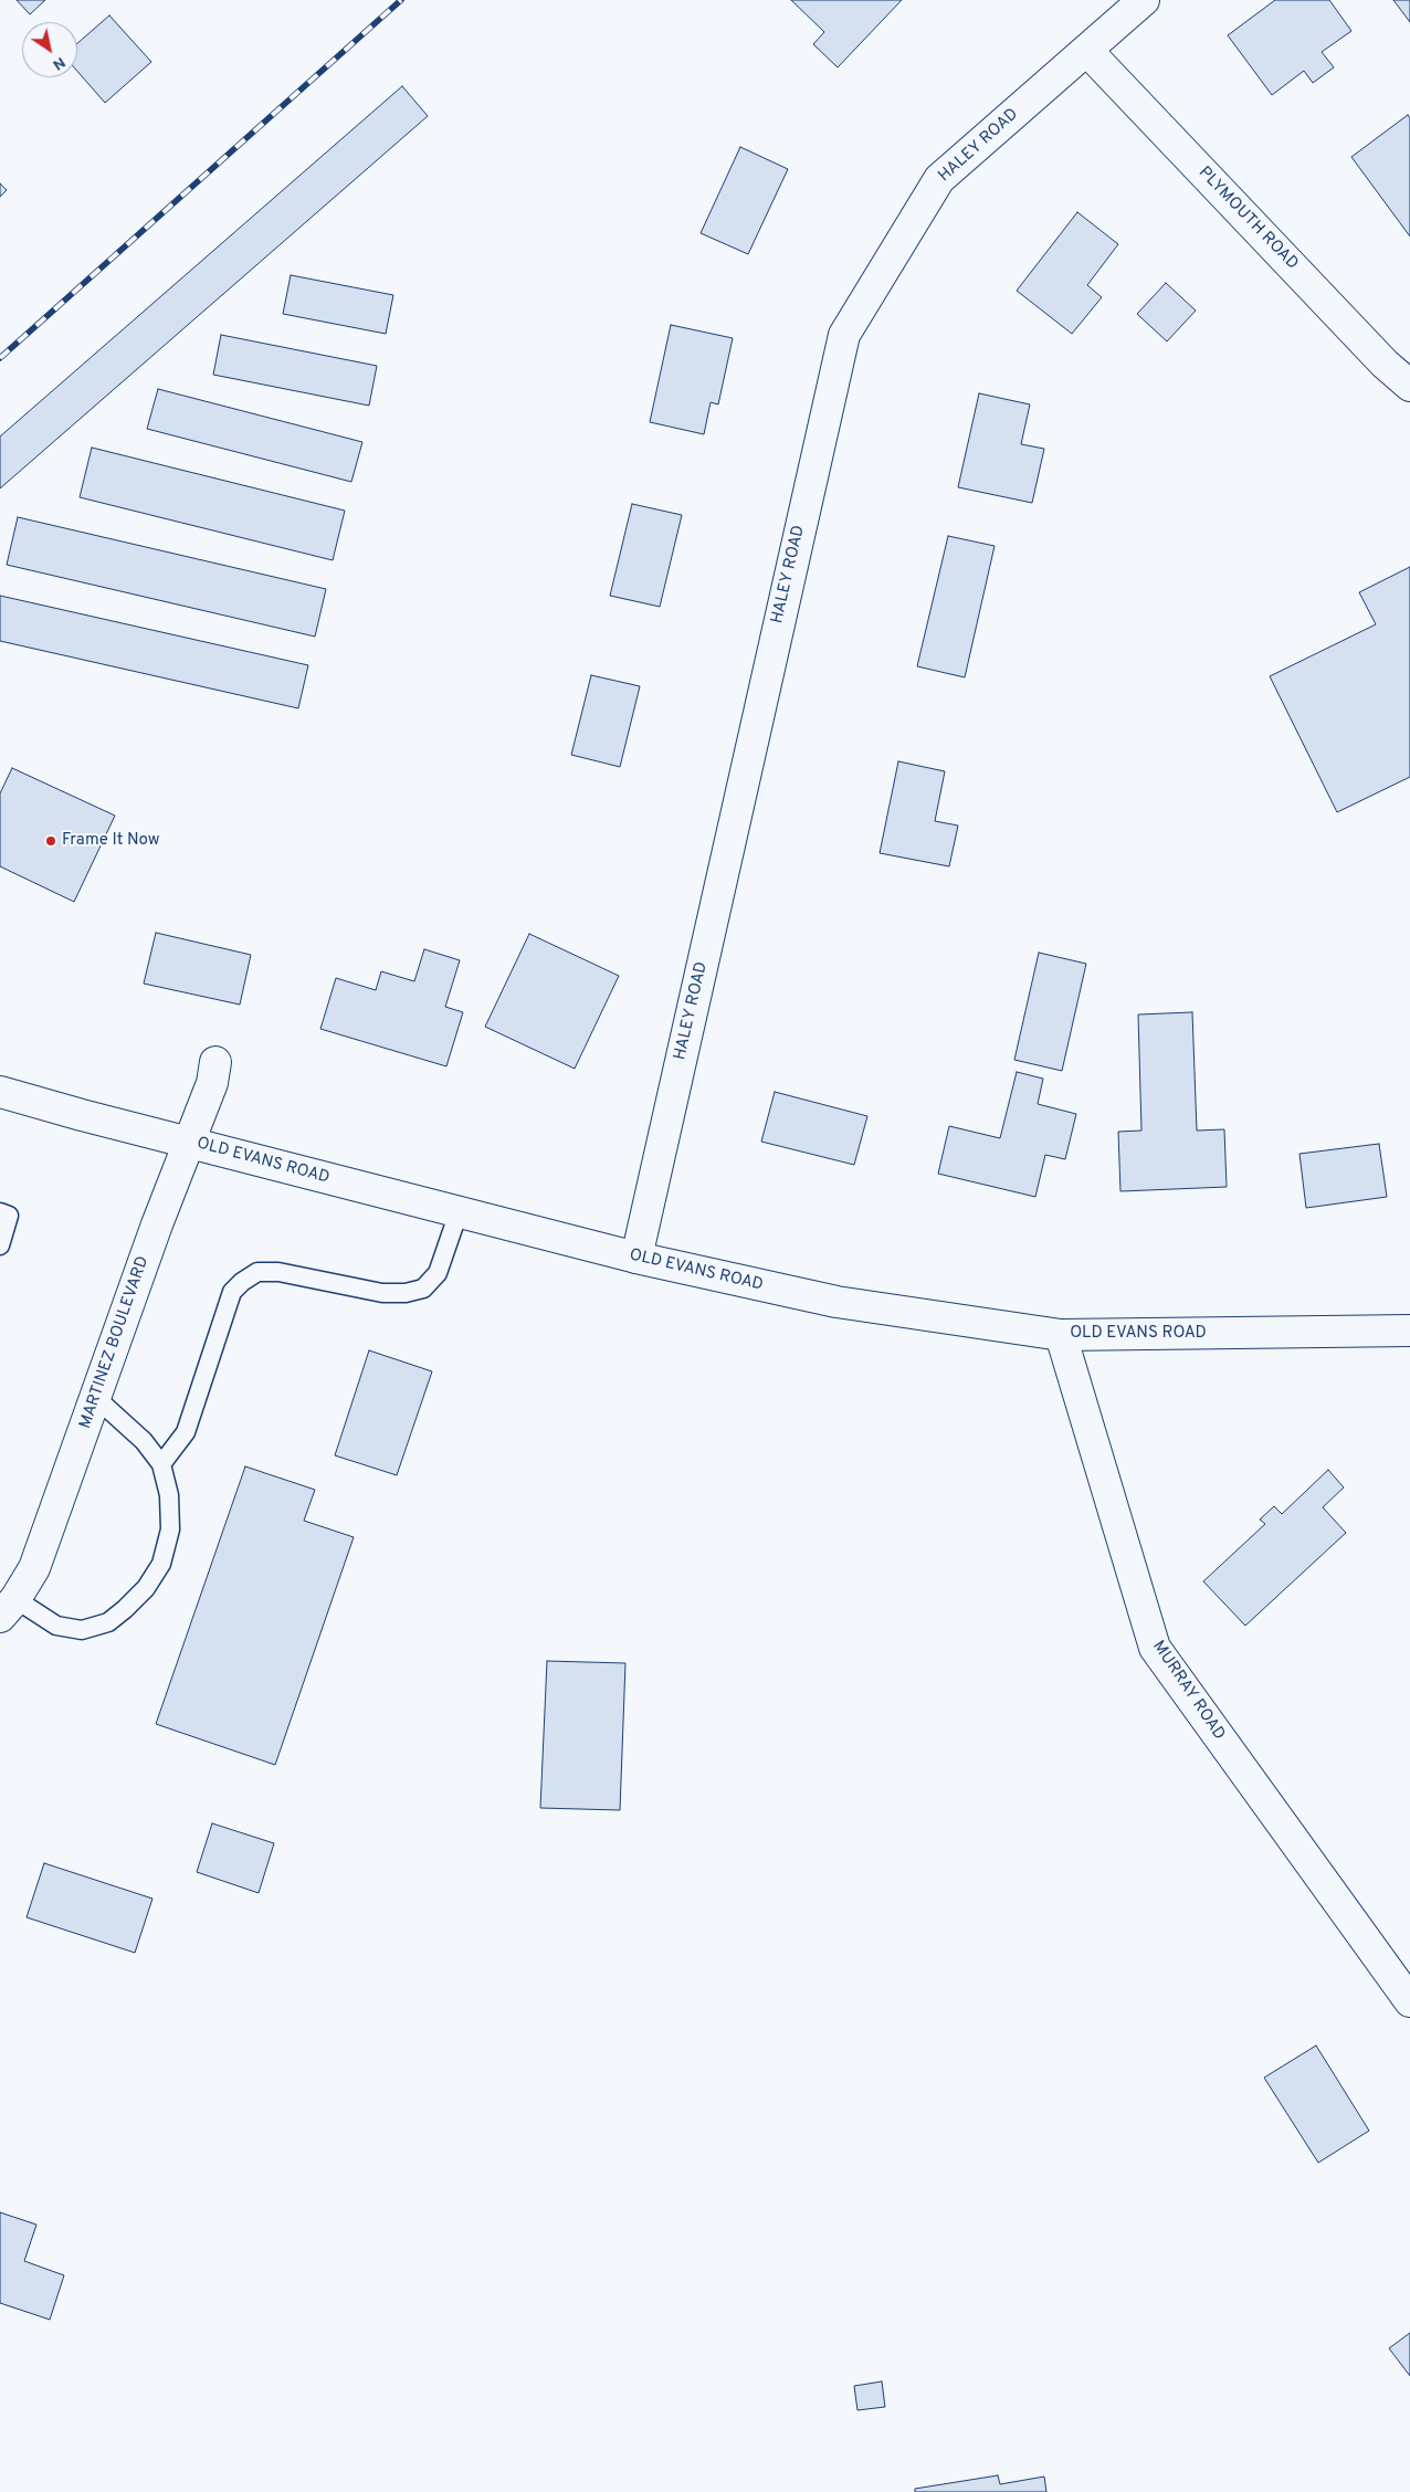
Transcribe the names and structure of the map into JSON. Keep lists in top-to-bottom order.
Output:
{
  "streets": {
    "street": [
      "HALEY ROAD",
      "PLYMOUTH ROAD",
      "OLD EVANS ROAD",
      "MARTINEZ BOULEVARD",
      "MURRAY ROAD"
    ]
  },
  "crossings": [
    ["HALEY ROAD", "PLYMOUTH ROAD"],
    ["HALEY ROAD", "OLD EVANS ROAD"],
    ["OLD EVANS ROAD", "MARTINEZ BOULEVARD"],
    ["OLD EVANS ROAD", "MURRAY ROAD"]
  ],
  "places": ["Frame It Now"],
  "north": "bottom right"
}
